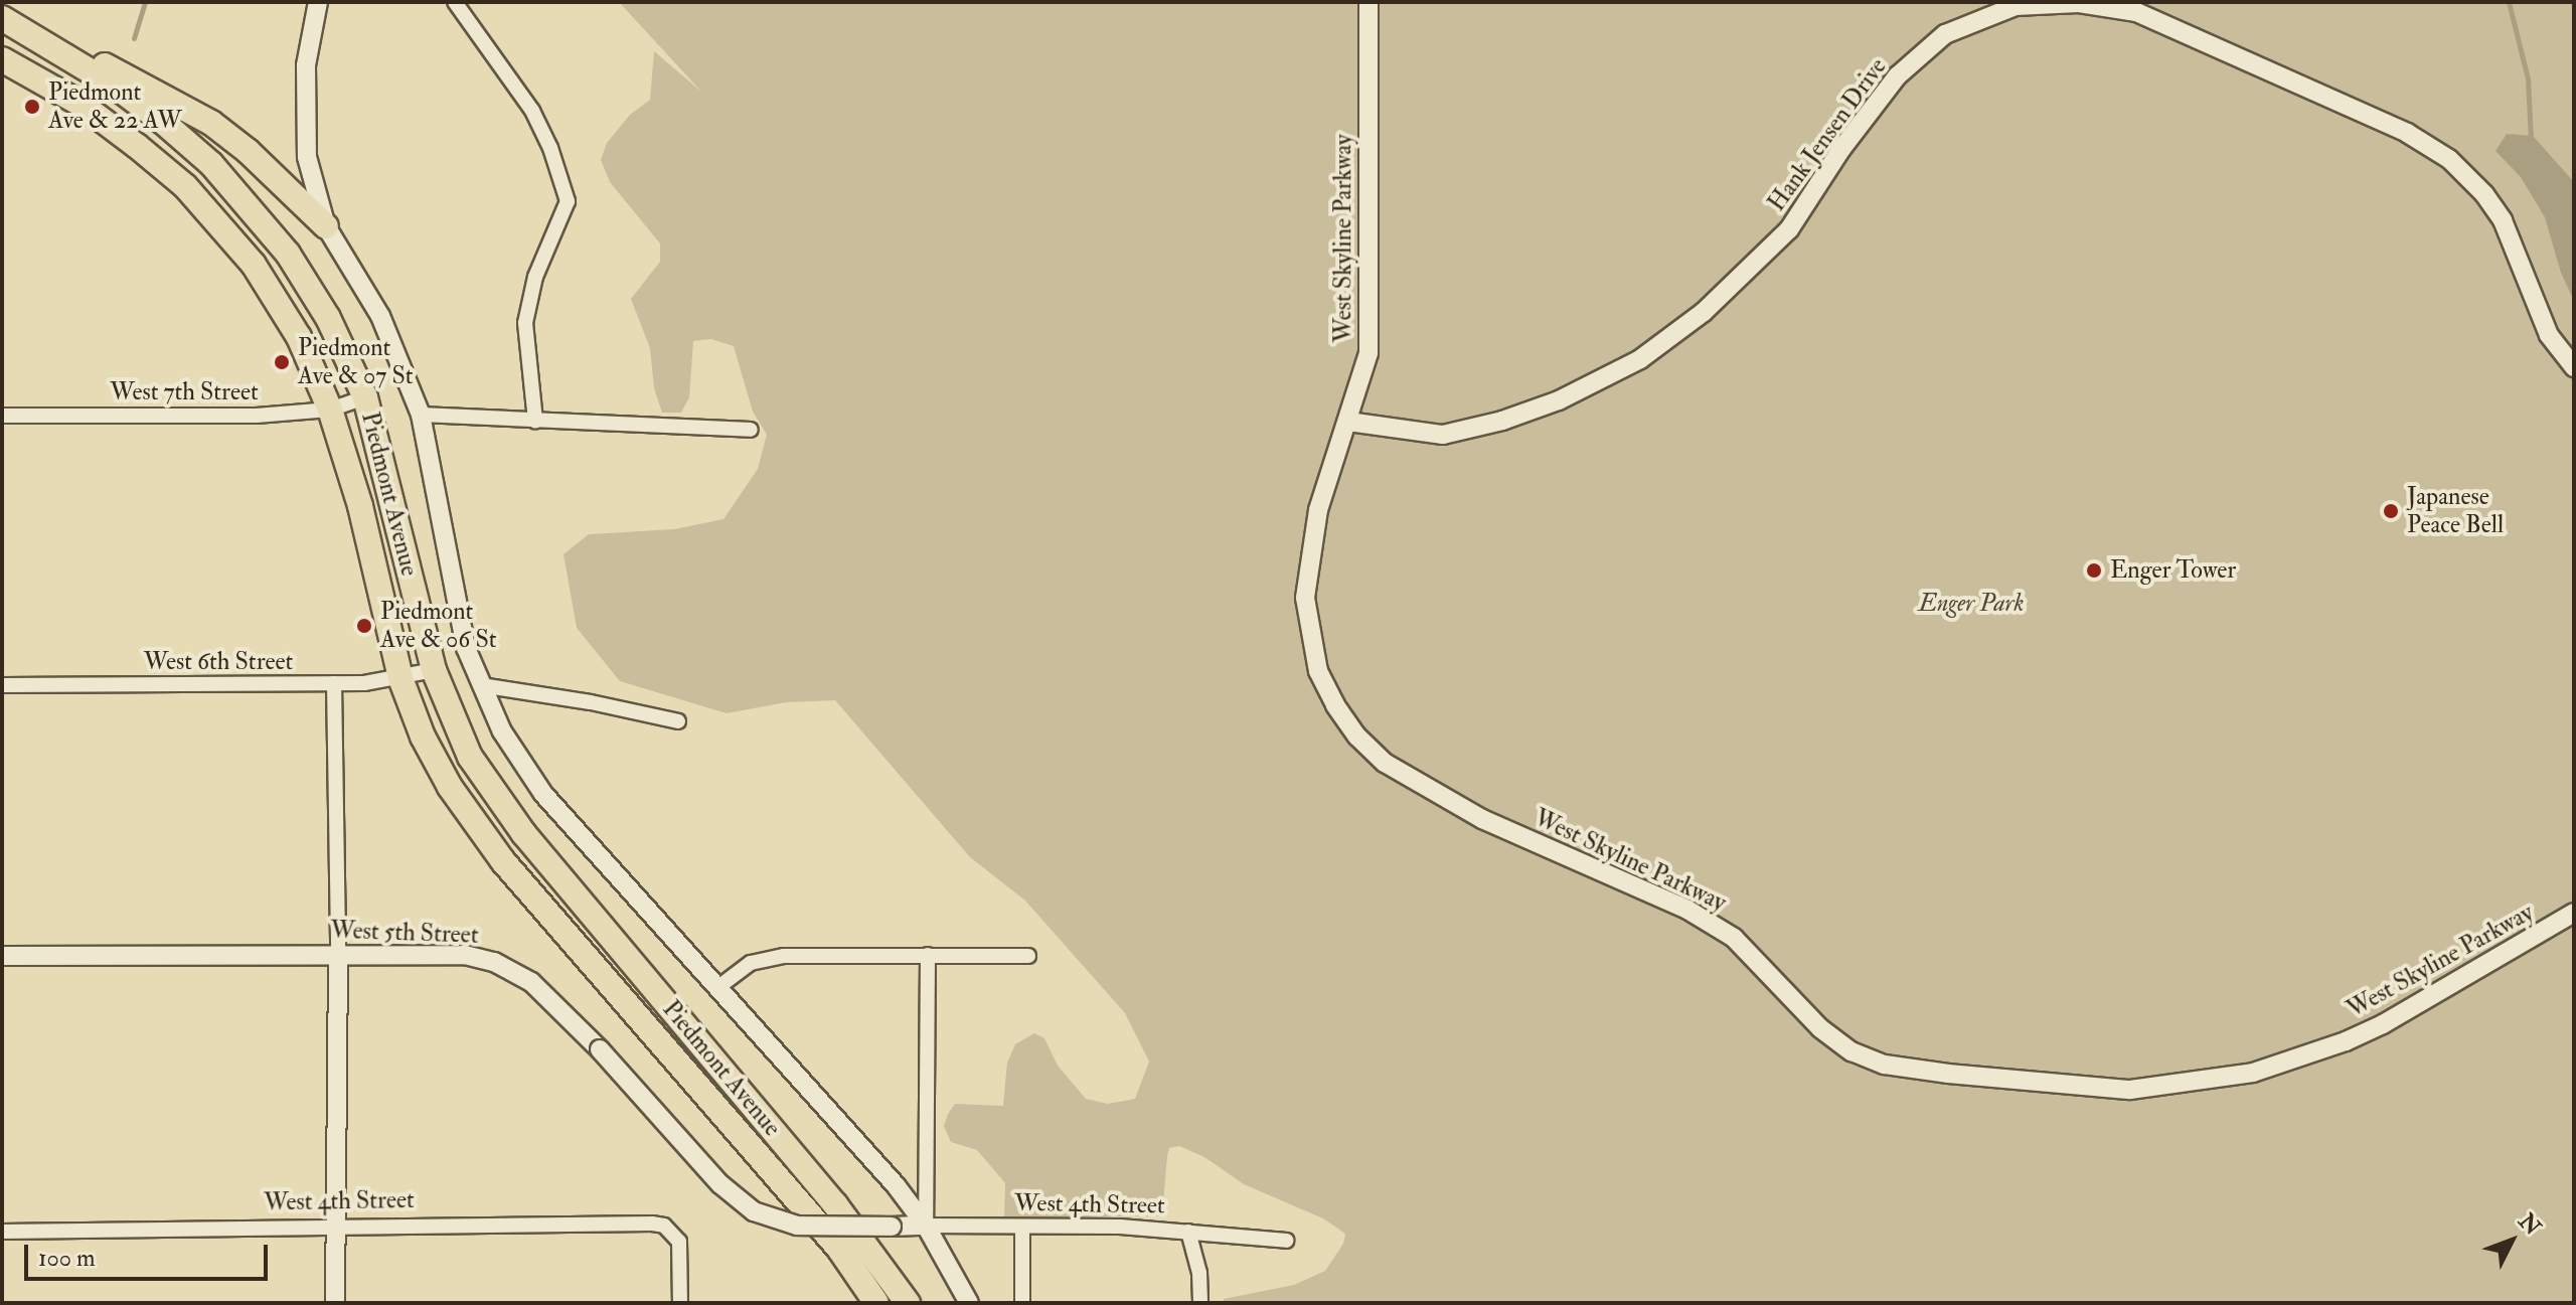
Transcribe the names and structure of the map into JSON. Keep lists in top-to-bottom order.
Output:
{
  "streets": {
    "highway": ["Piedmont Avenue"],
    "street": [
      "Hank Jensen Drive",
      "West Skyline Parkway",
      "West 7th Street",
      "West 6th Street",
      "West 5th Street",
      "West 4th Street"
    ]
  },
  "crossings": [
    ["Hank Jensen Drive", "West Skyline Parkway"],
    ["West 7th Street", "Piedmont Avenue"],
    ["Piedmont Avenue", "West 6th Street"],
    ["Piedmont Avenue", "West 4th Street"],
    ["West 5th Street", "West 4th Street"]
  ],
  "parks": ["Enger Park"],
  "places": [
    "Piedmont Ave & 22 AW",
    "Piedmont Ave & 07 St",
    "Japanese Peace Bell",
    "Enger Tower",
    "Piedmont Ave & 06 St"
  ],
  "scale_bar": "100 m",
  "north": "top right"
}
